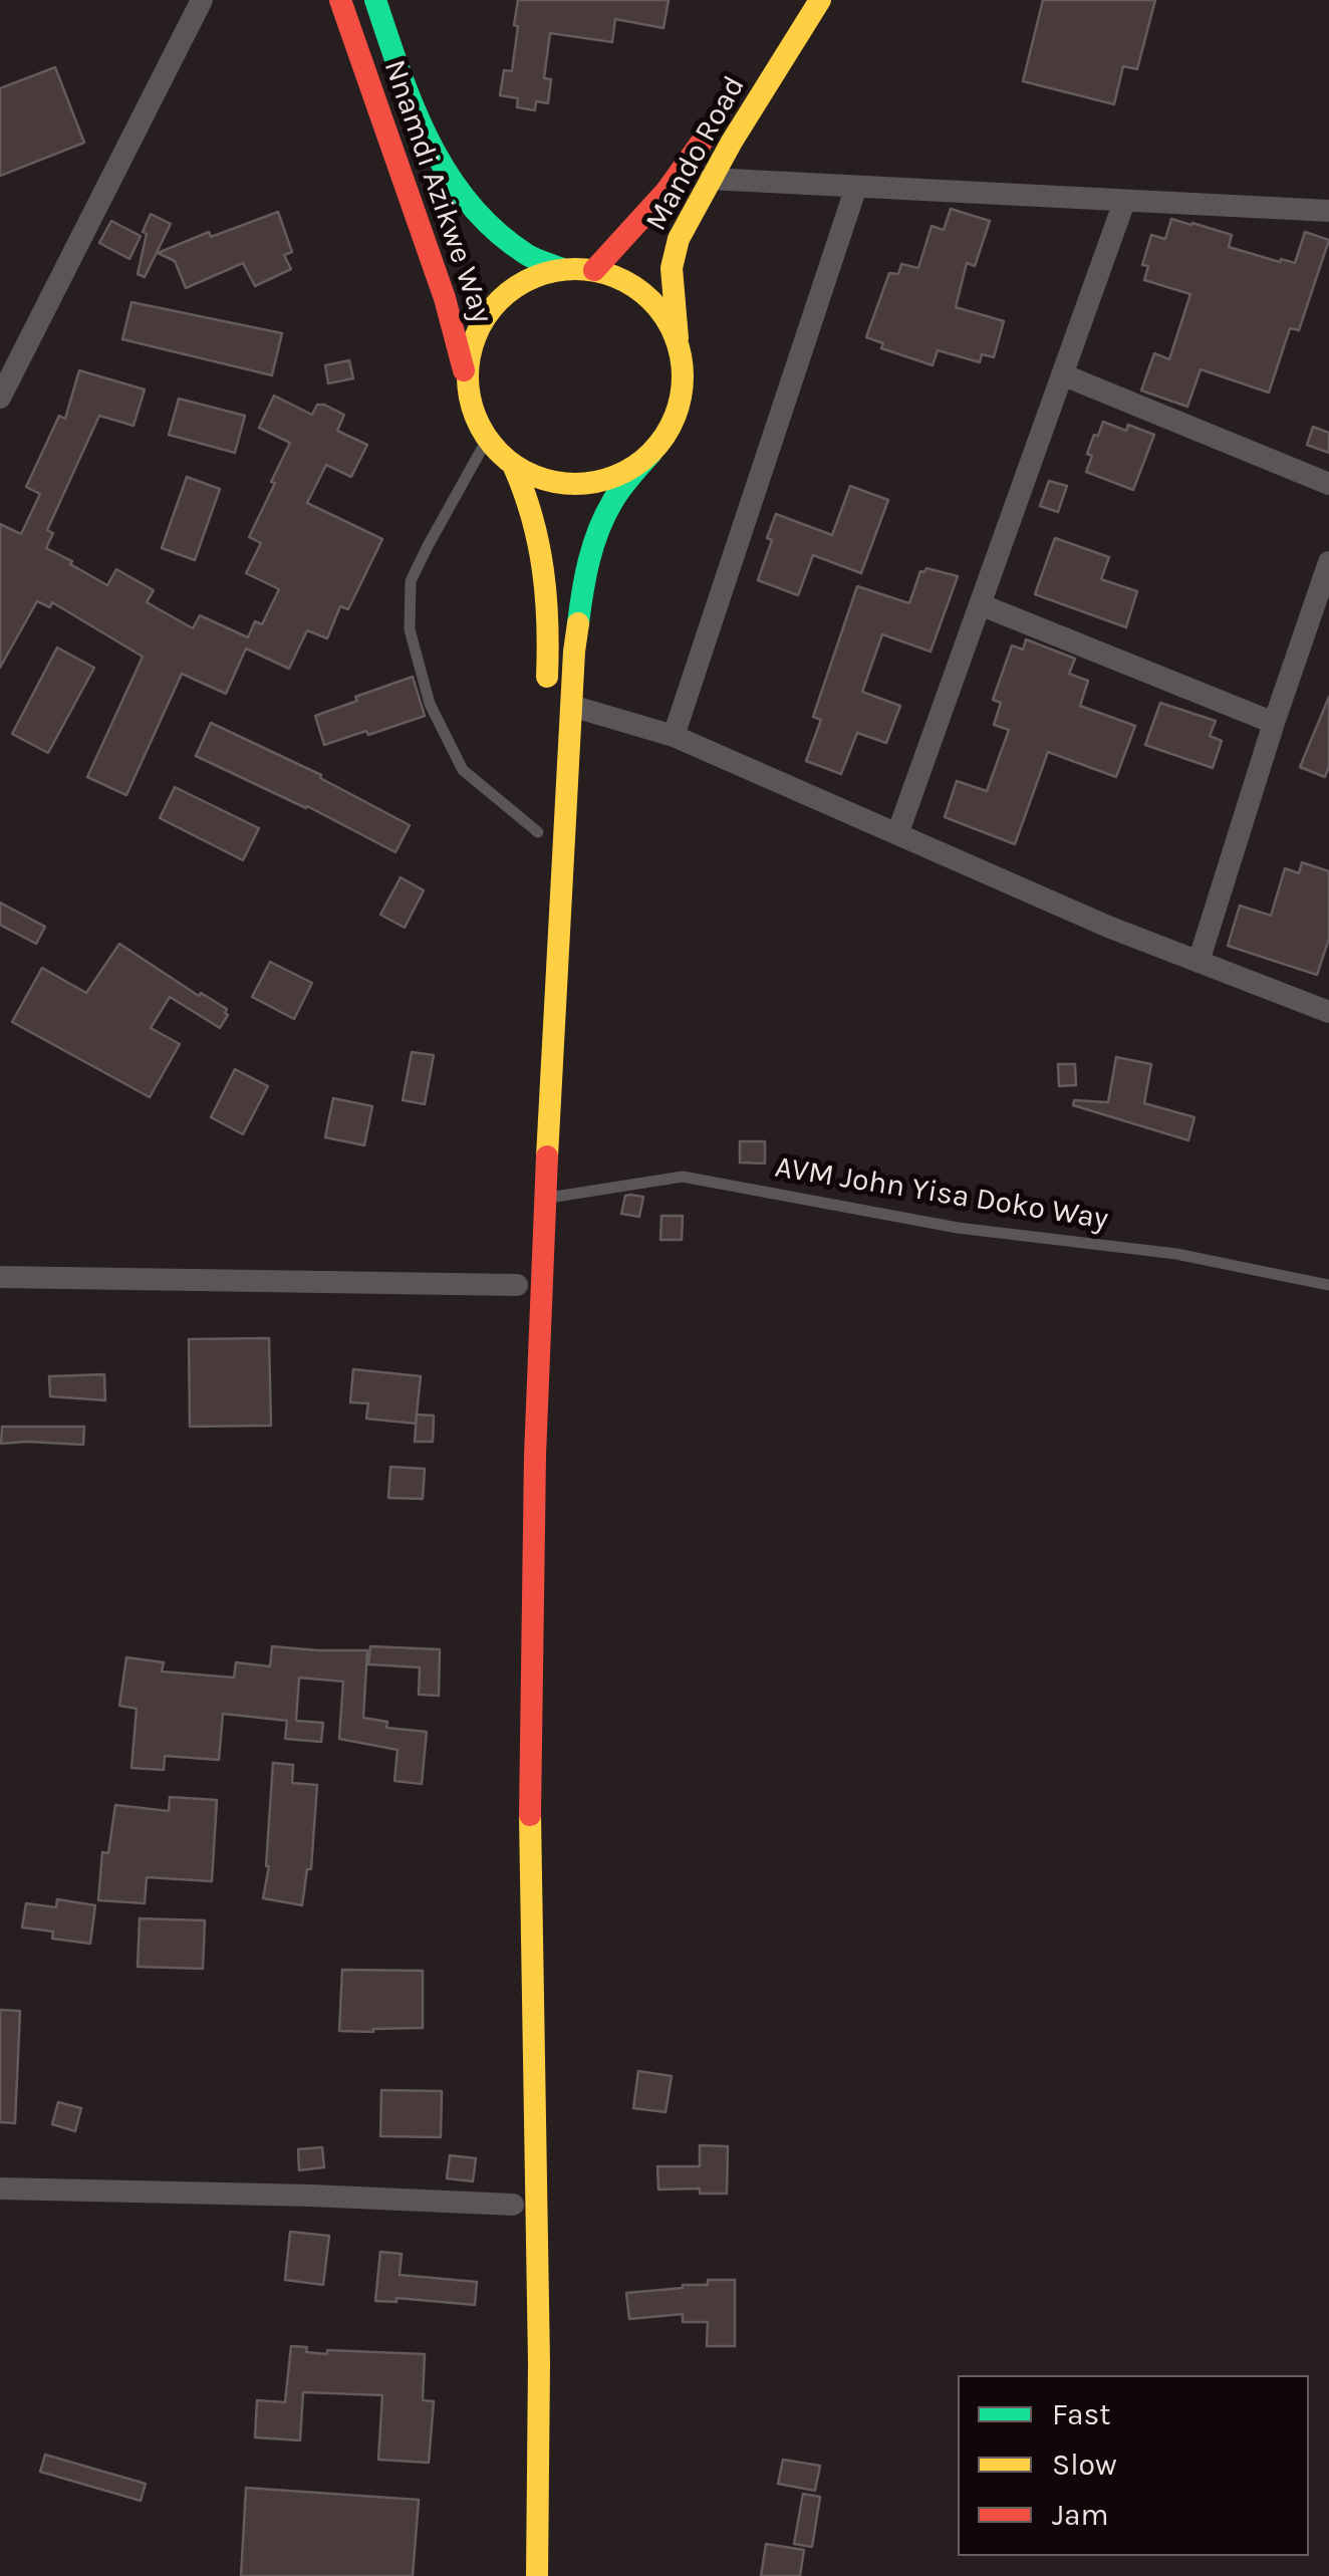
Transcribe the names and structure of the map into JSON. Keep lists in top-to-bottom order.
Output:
{
  "streets": {
    "highway": ["Mando Road", "Nnamdi Azikwe Way"],
    "lane": ["AVM John Yisa Doko Way"]
  },
  "crossings": [
    ["Mando Road", "Nnamdi Azikwe Way"]
  ],
  "legend": ["Fast", "Slow", "Jam"]
}
